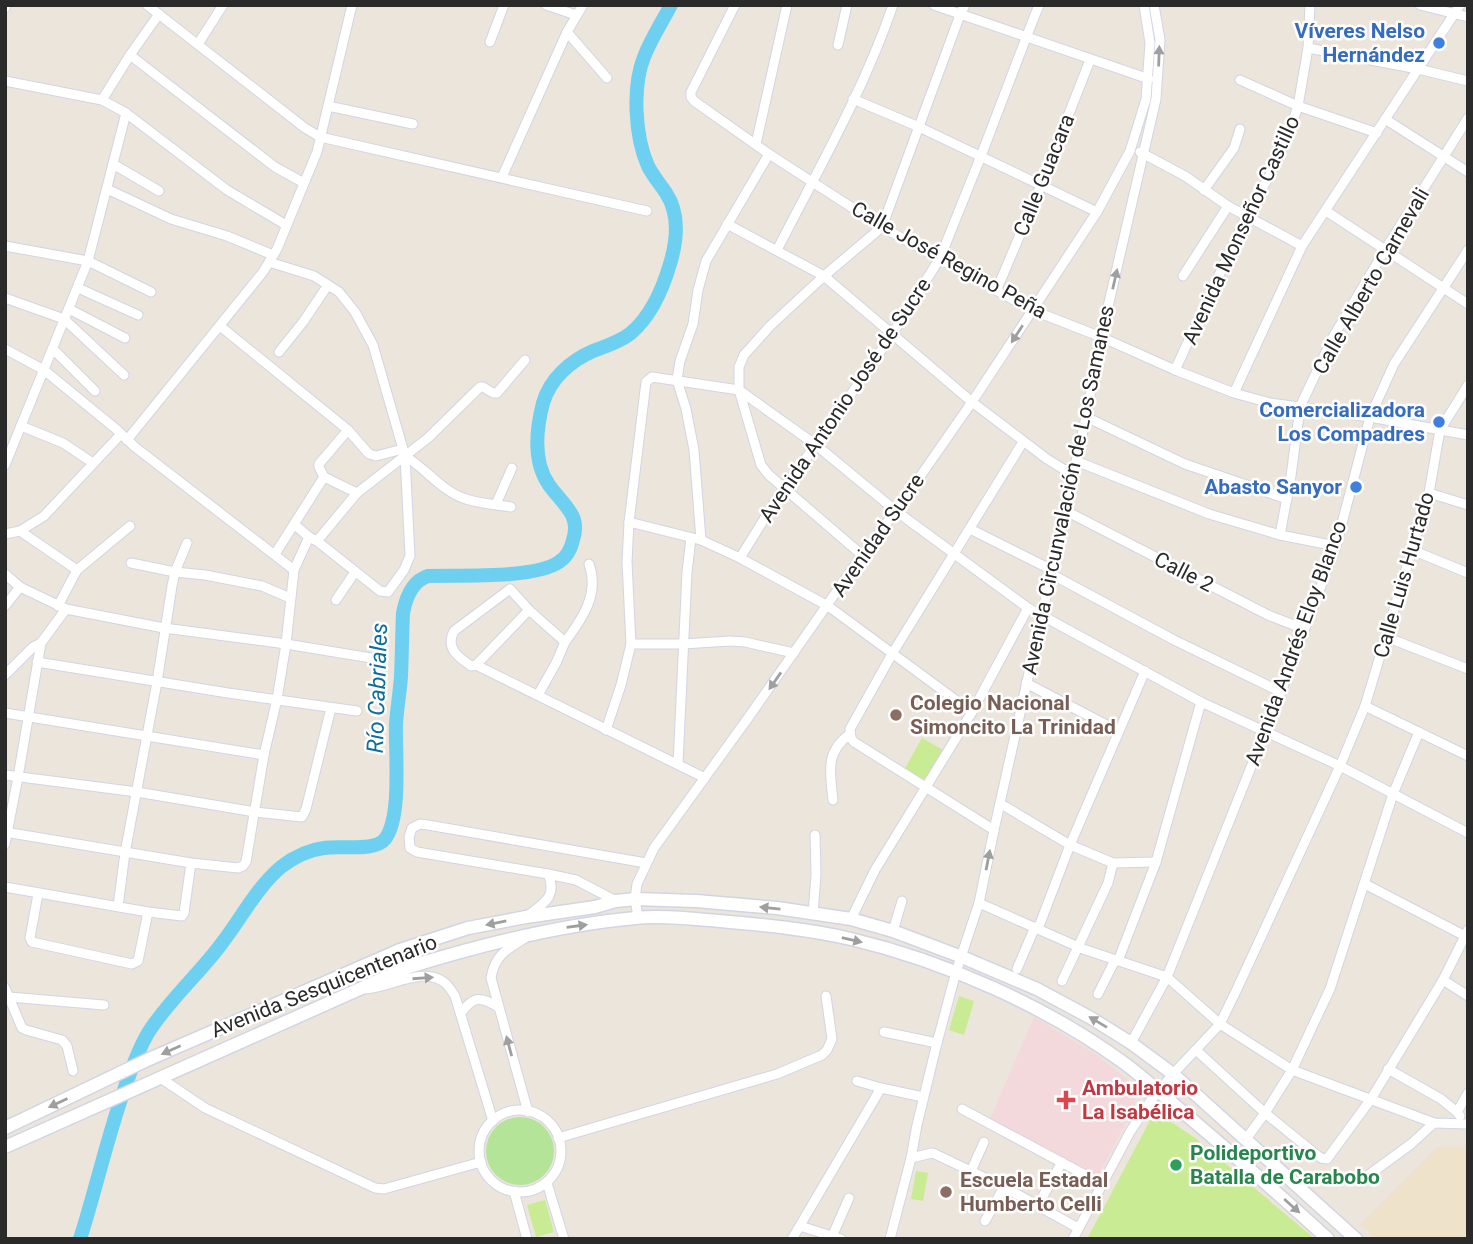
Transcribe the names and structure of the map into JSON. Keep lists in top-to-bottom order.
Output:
{
  "streets": {
    "main road": ["Avenida Sesquicentenario"],
    "street": [
      "Calle Guacara",
      "Avenida Monseñor Castillo",
      "Calle José Regino Peña",
      "Calle Alberto Carnevali",
      "Avenida Antonio José de Sucre",
      "Avenida Circunvalación de Los Samanes",
      "Avenidad Sucre",
      "Calle 2",
      "Calle Luis Hurtado",
      "Avenida Andrés Eloy Blanco"
    ]
  },
  "crossings": [
    ["Calle Guacara", "Calle José Regino Peña"],
    ["Avenida Monseñor Castillo", "Calle José Regino Peña"],
    ["Calle José Regino Peña", "Calle Alberto Carnevali"],
    ["Calle José Regino Peña", "Avenida Antonio José de Sucre"],
    ["Calle José Regino Peña", "Avenida Circunvalación de Los Samanes"],
    ["Calle José Regino Peña", "Avenidad Sucre"],
    ["Calle José Regino Peña", "Calle Luis Hurtado"],
    ["Calle José Regino Peña", "Avenida Andrés Eloy Blanco"],
    ["Avenida Circunvalación de Los Samanes", "Calle 2"],
    ["Avenida Circunvalación de Los Samanes", "Avenida Sesquicentenario"],
    ["Avenidad Sucre", "Avenida Sesquicentenario"],
    ["Calle 2", "Avenida Andrés Eloy Blanco"],
    ["Calle Luis Hurtado", "Avenida Sesquicentenario"],
    ["Avenida Andrés Eloy Blanco", "Avenida Sesquicentenario"]
  ],
  "water": ["Río Cabriales"],
  "places": {
    "other": [
      "Víveres Nelso Hernández",
      "Comercializadora Los Compadres",
      "Abasto Sanyor",
      "Colegio Nacional Simoncito La Trinidad",
      "Polideportivo Batalla de Carabobo",
      "Escuela Estadal Humberto Celli"
    ],
    "health": ["Ambulatorio La Isabélica"]
  }
}
